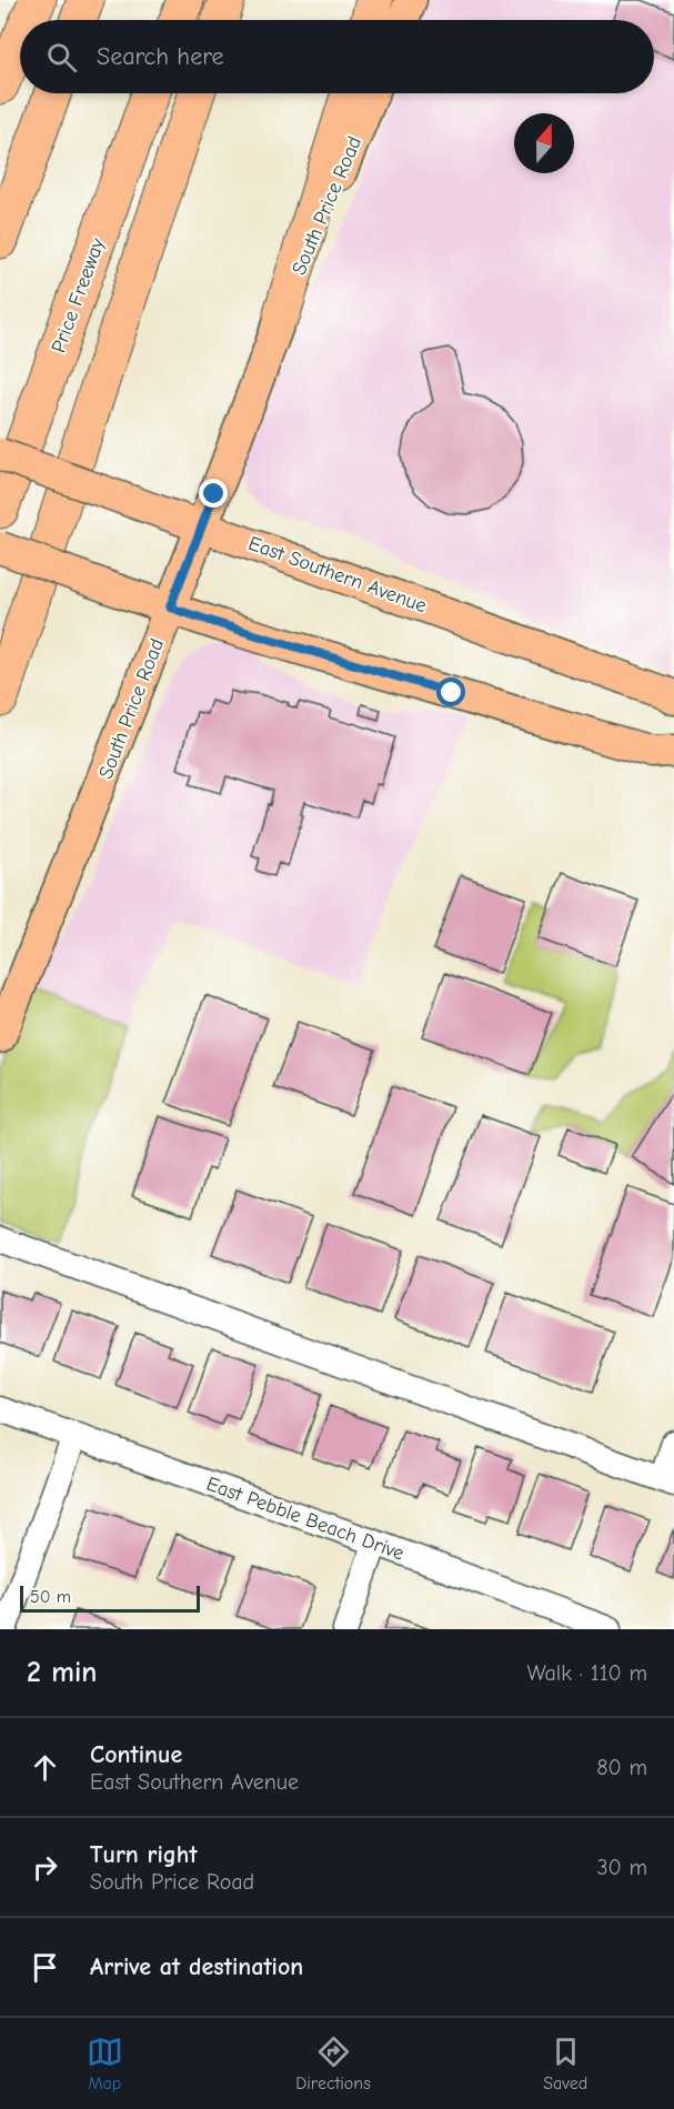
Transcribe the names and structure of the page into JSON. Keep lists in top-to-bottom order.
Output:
{
  "streets": {
    "highway": ["Price Freeway"],
    "main road": ["South Price Road", "East Southern Avenue"],
    "street": ["East Pebble Beach Drive"]
  },
  "crossings": [
    ["South Price Road", "East Southern Avenue"]
  ],
  "scale_bar": "50 m",
  "north": "top",
  "page": {
    "search": "Search here",
    "scale": "50 m",
    "heading": ["2 min", "Walk · 110 m"],
    "list": [
      ["Continue", "East Southern Avenue", "80 m"],
      ["Turn right", "South Price Road", "30 m"],
      "Arrive at destination"
    ],
    "nav": ["Map", "Directions", "Saved"]
  }
}
